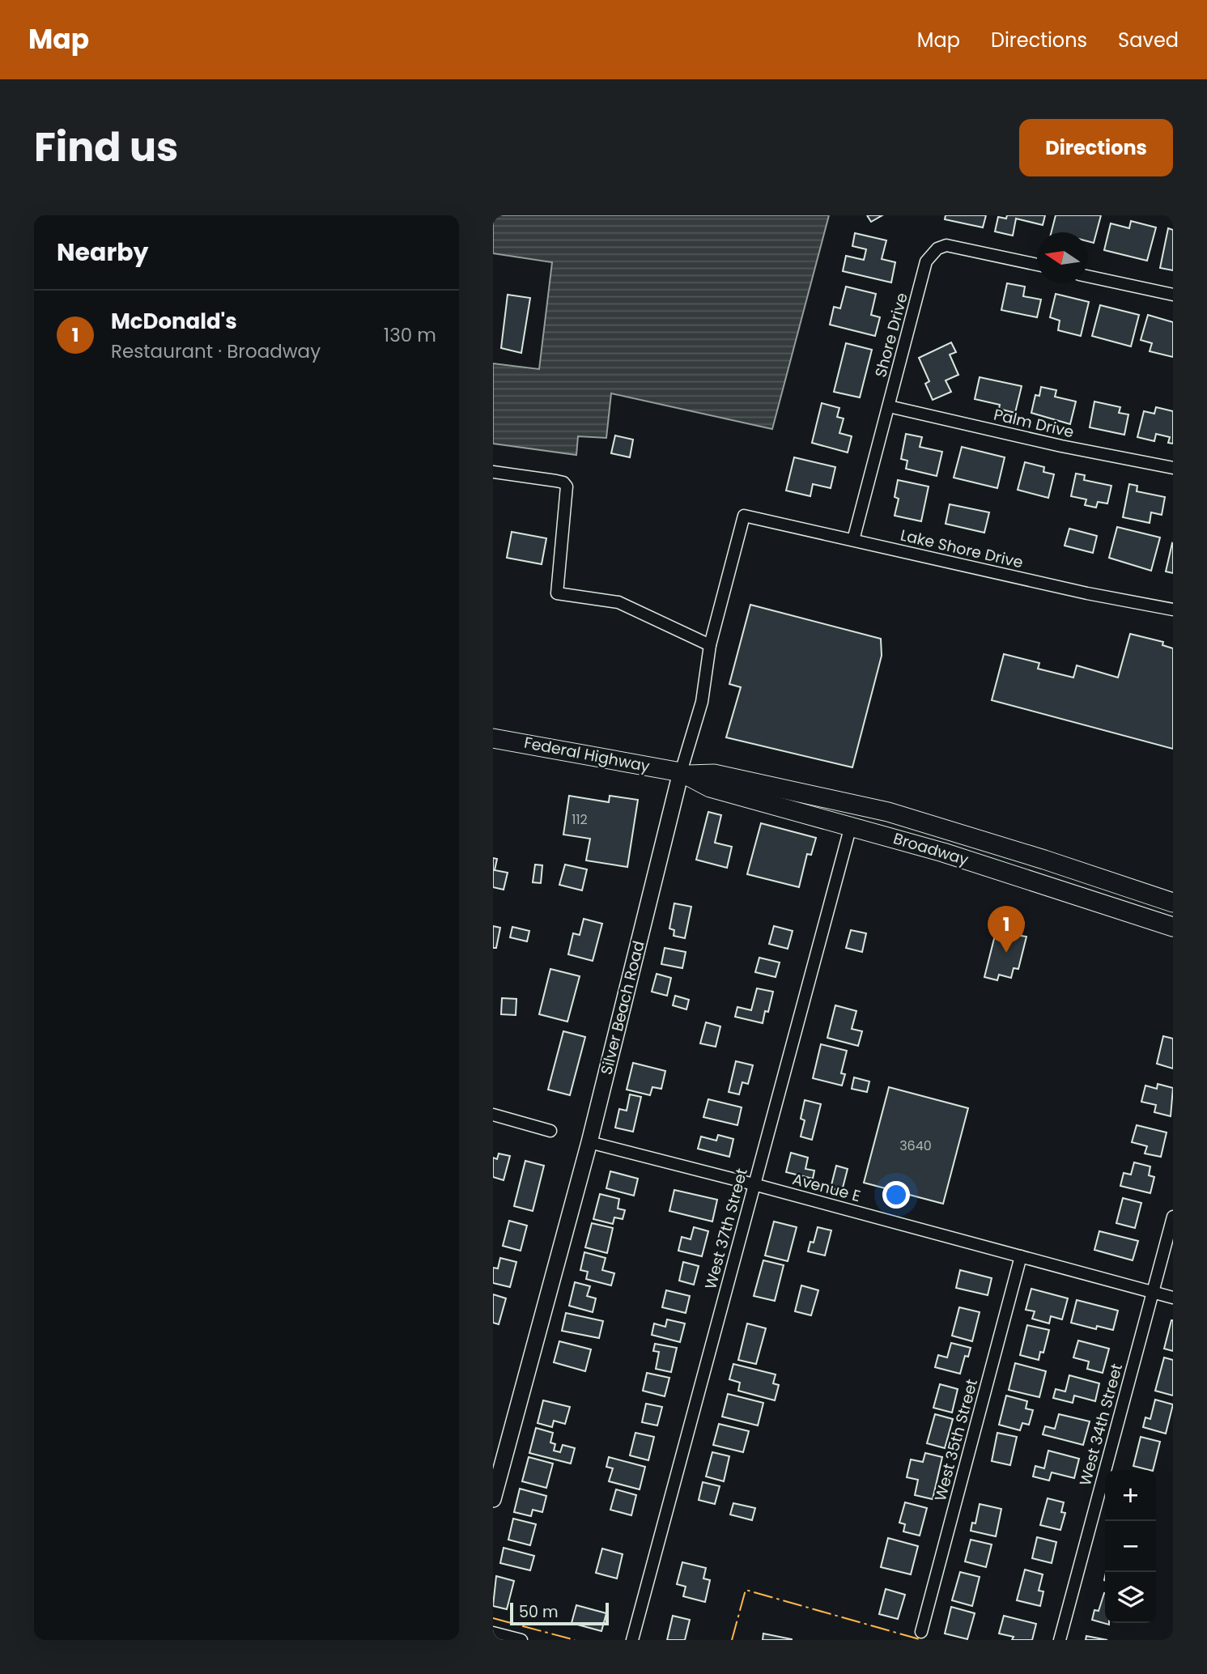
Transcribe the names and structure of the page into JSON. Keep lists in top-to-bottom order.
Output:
{
  "streets": {
    "main road": ["Federal Highway", "Broadway"],
    "street": [
      "Shore Drive",
      "Palm Drive",
      "Lake Shore Drive",
      "Silver Beach Road",
      "Avenue E",
      "West 37th Street",
      "West 34th Street",
      "West 35th Street"
    ]
  },
  "crossings": [
    ["Shore Drive", "Palm Drive"],
    ["Shore Drive", "Lake Shore Drive"],
    ["Lake Shore Drive", "Silver Beach Road"],
    ["Federal Highway", "Broadway"],
    ["Federal Highway", "Silver Beach Road"],
    ["Broadway", "Silver Beach Road"],
    ["Broadway", "West 37th Street"],
    ["Silver Beach Road", "Avenue E"],
    ["Avenue E", "West 37th Street"],
    ["Avenue E", "West 34th Street"],
    ["Avenue E", "West 35th Street"]
  ],
  "house_numbers": ["112", "3640"],
  "scale_bar": "50 m",
  "north": "left",
  "page": {
    "header": "Map",
    "nav": ["Map", "Directions", "Saved"],
    "title": "Find us",
    "buttons": "Directions",
    "heading": "Nearby",
    "list": [
      {
        "mark": "1",
        "name": "McDonald's",
        "note": "Restaurant · Broadway",
        "value": "130 m"
      }
    ],
    "pins": "1",
    "map_buttons": ["+", "−"],
    "scale": "50 m"
  }
}
